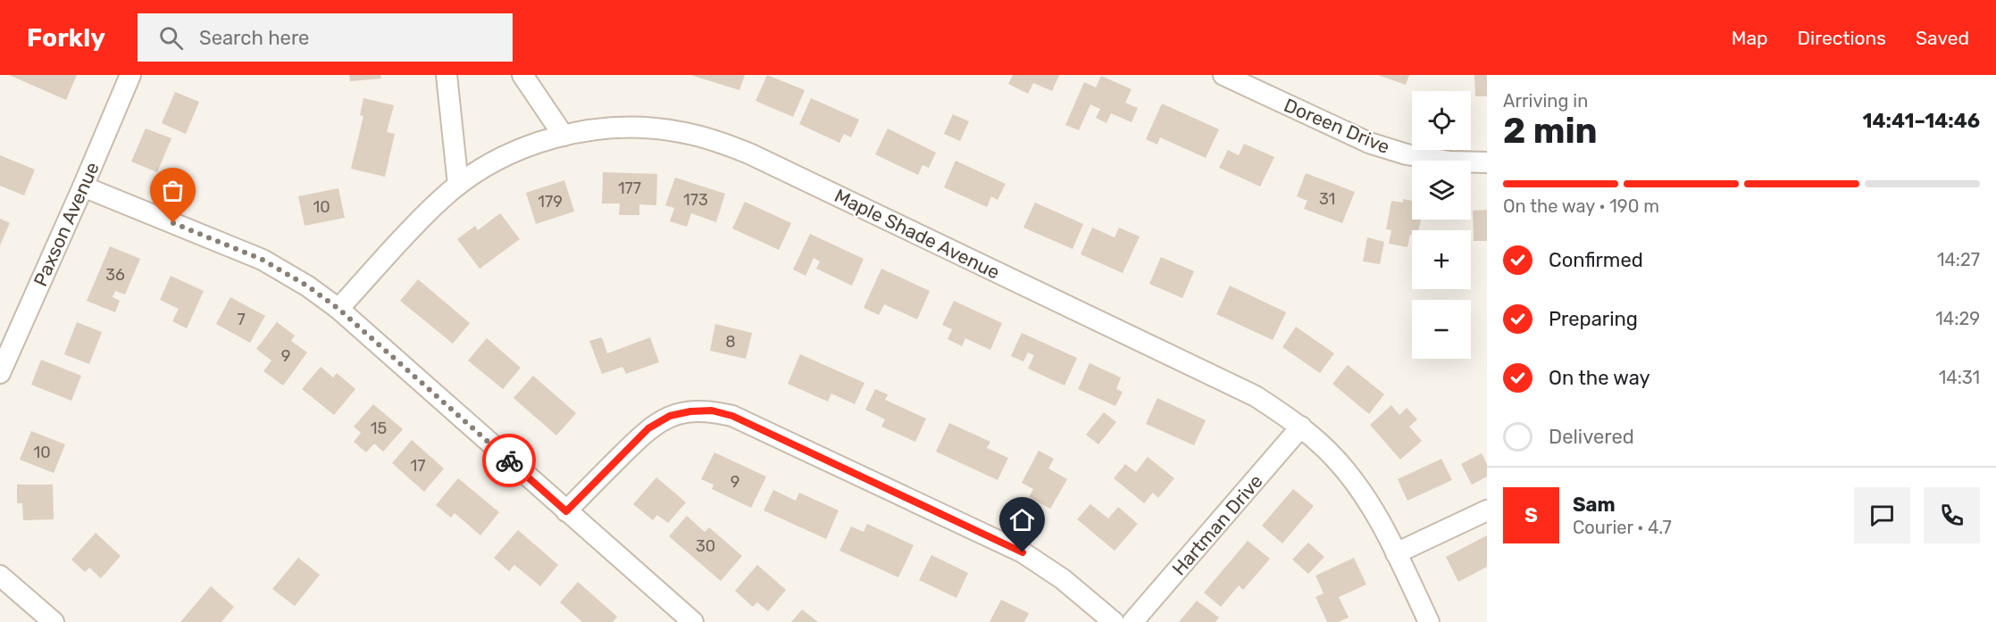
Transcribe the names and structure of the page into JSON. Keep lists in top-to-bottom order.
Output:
{
  "streets": {
    "street": [
      "Doreen Drive",
      "Paxson Avenue",
      "Maple Shade Avenue",
      "Hartman Drive"
    ]
  },
  "crossings": [
    ["Maple Shade Avenue", "Hartman Drive"]
  ],
  "house_numbers": [
    "177",
    "31",
    "173",
    "179",
    "10",
    "36",
    "7",
    "8",
    "9",
    "15",
    "10",
    "17",
    "9",
    "30"
  ],
  "page": {
    "header": "Forkly",
    "search": "Search here",
    "nav": ["Map", "Directions", "Saved"],
    "heading": ["2 min", "Arriving in", "14:41–14:46"],
    "panel": ["Sam", "Courier · 4.7"],
    "map_buttons": ["+", "−"],
    "bar": "On the way · 190 m",
    "list": [
      ["Confirmed", "14:27"],
      ["Preparing", "14:29"],
      ["On the way", "14:31"],
      "Delivered"
    ],
    "round": "S"
  }
}
